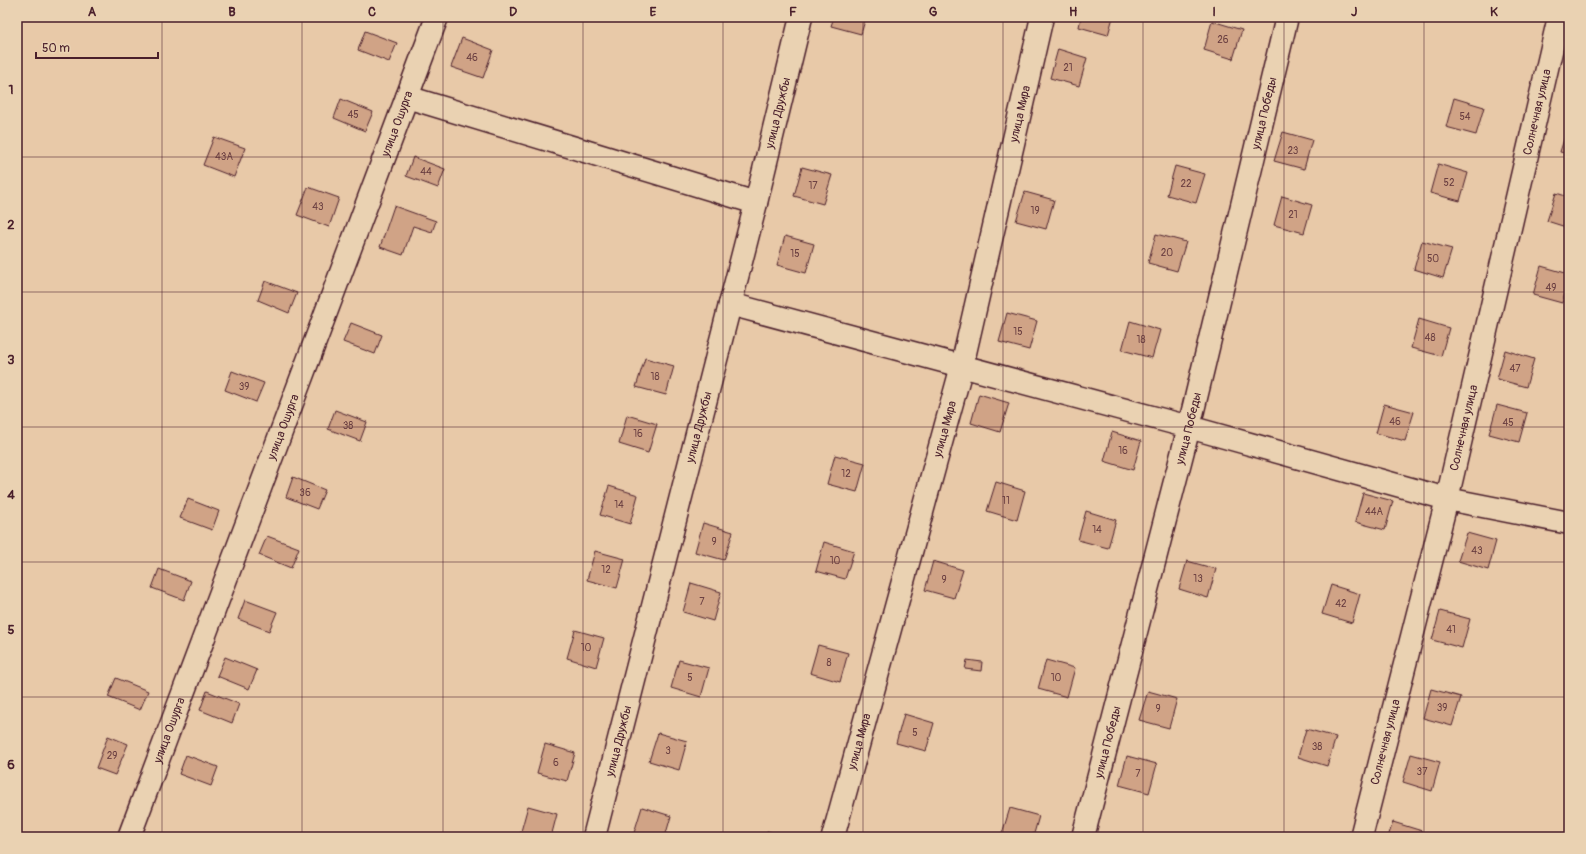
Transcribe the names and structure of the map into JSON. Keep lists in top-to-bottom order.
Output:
{
  "streets": {
    "street": [
      "Солнечная улица",
      "улица Дружбы",
      "улица Победы",
      "улица Мира",
      "улица Ошурга"
    ]
  },
  "house_numbers": [
    "26",
    "46",
    "21",
    "45",
    "54",
    "23",
    "43А",
    "44",
    "52",
    "22",
    "17",
    "43",
    "19",
    "21",
    "20",
    "15",
    "50",
    "49",
    "15",
    "48",
    "18",
    "47",
    "18",
    "39",
    "46",
    "45",
    "38",
    "16",
    "16",
    "12",
    "36",
    "11",
    "14",
    "44А",
    "14",
    "9",
    "43",
    "10",
    "12",
    "13",
    "9",
    "7",
    "42",
    "41",
    "10",
    "8",
    "5",
    "10",
    "39",
    "9",
    "5",
    "38",
    "3",
    "29",
    "6",
    "37",
    "7"
  ],
  "scale_bar": "50 m",
  "grid": {
    "columns": [
      "A",
      "B",
      "C",
      "D",
      "E",
      "F",
      "G",
      "H",
      "I",
      "J",
      "K"
    ],
    "rows": [
      "1",
      "2",
      "3",
      "4",
      "5",
      "6"
    ]
  }
}
